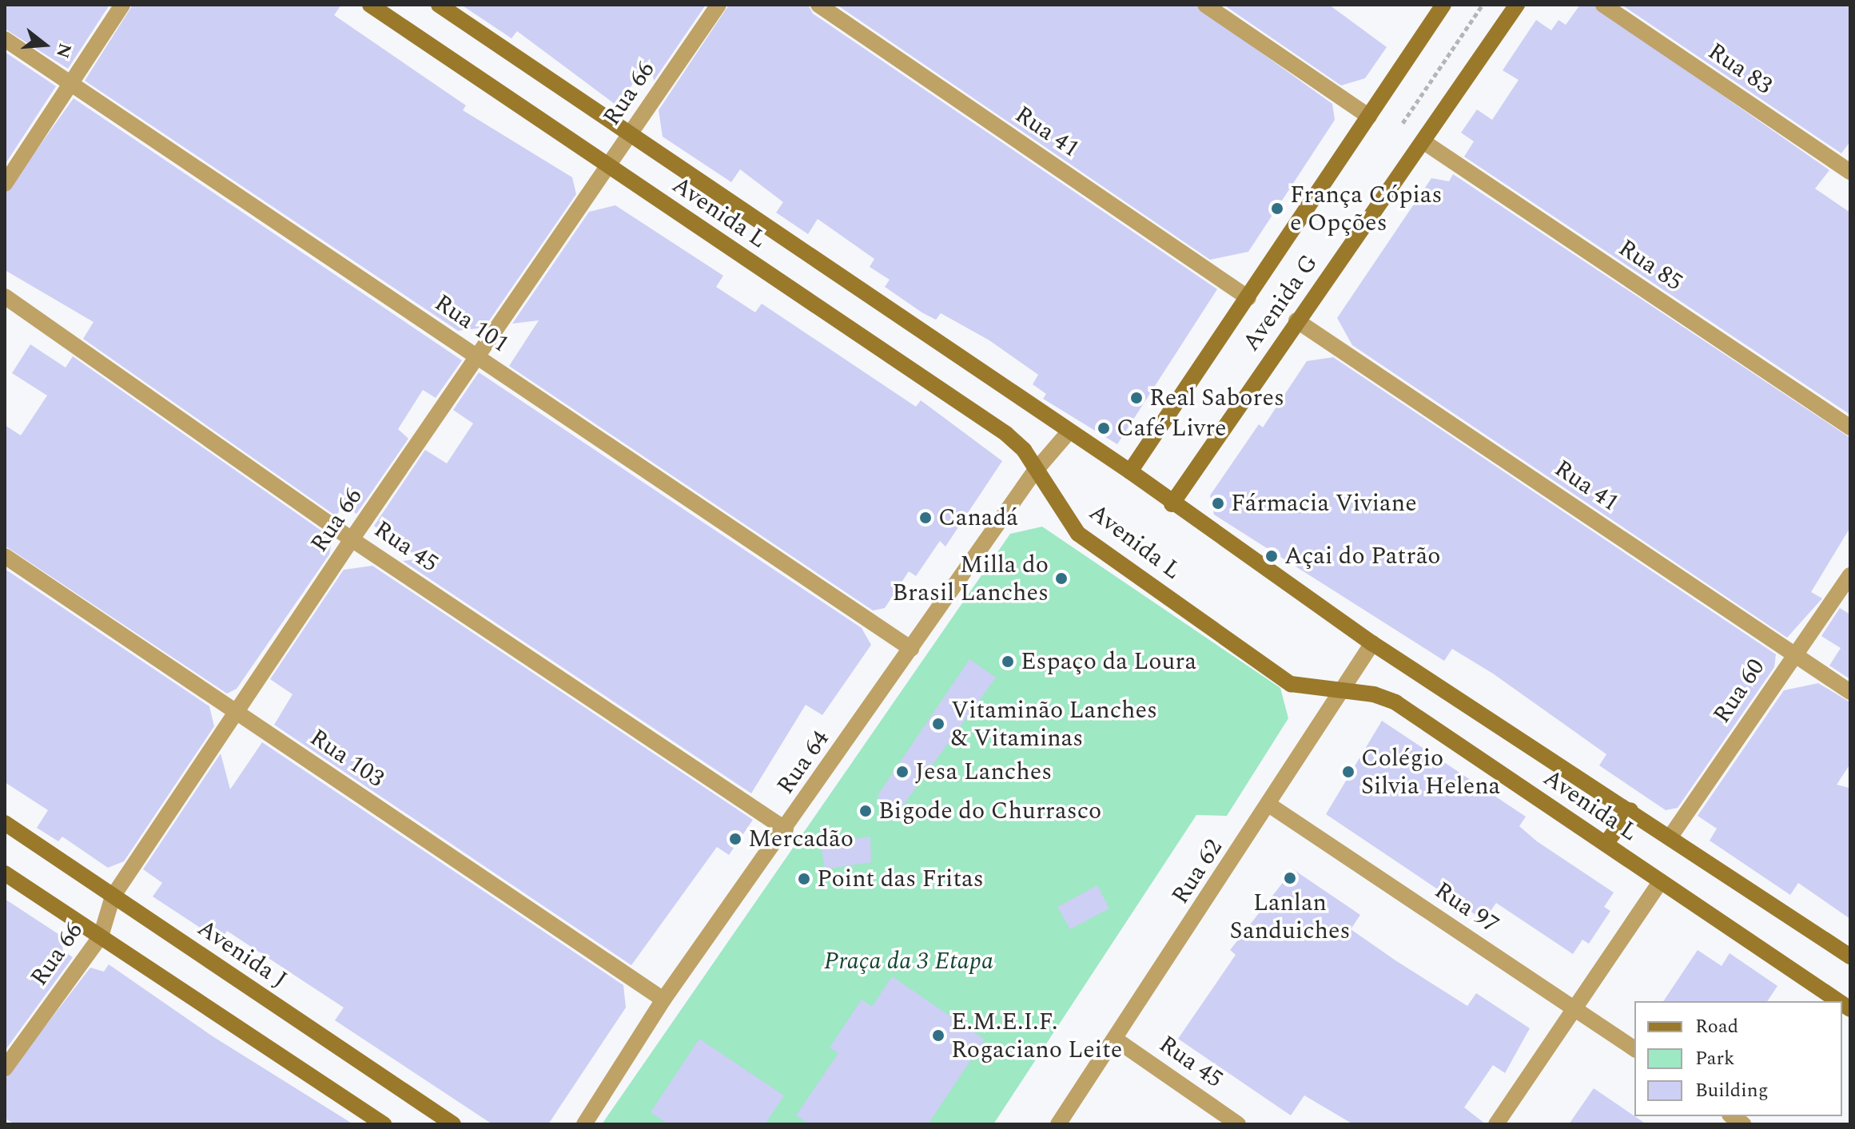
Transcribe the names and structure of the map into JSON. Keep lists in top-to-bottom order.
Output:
{
  "streets": {
    "street": [
      "Rua 83",
      "Rua 66",
      "Rua 41",
      "Avenida L",
      "Rua 85",
      "Avenida G",
      "Rua 101",
      "Rua 45",
      "Rua 60",
      "Rua 103",
      "Rua 64",
      "Rua 62",
      "Rua 97",
      "Avenida J"
    ]
  },
  "crossings": [
    ["Rua 66", "Avenida L"],
    ["Rua 66", "Rua 101"],
    ["Rua 66", "Rua 45"],
    ["Rua 66", "Rua 103"],
    ["Rua 66", "Avenida J"],
    ["Rua 41", "Avenida G"],
    ["Rua 41", "Rua 60"],
    ["Avenida L", "Avenida G"],
    ["Avenida L", "Rua 60"],
    ["Avenida L", "Rua 64"],
    ["Avenida L", "Rua 62"],
    ["Rua 85", "Avenida G"],
    ["Rua 101", "Rua 64"],
    ["Rua 45", "Rua 64"],
    ["Rua 45", "Rua 62"],
    ["Rua 103", "Rua 64"],
    ["Rua 62", "Rua 97"]
  ],
  "parks": ["Praça da 3 Etapa"],
  "places": [
    "França Cópias e Opções",
    "Real Sabores",
    "Café Livre",
    "Fármacia Viviane",
    "Canadá",
    "Açai do Patrão",
    "Milla do Brasil Lanches",
    "Espaço da Loura",
    "Vitaminão Lanches & Vitaminas",
    "Jesa Lanches",
    "Colégio Silvia Helena",
    "Bigode do Churrasco",
    "Mercadão",
    "Lanlan Sanduiches",
    "Point das Fritas",
    "E.M.E.I.F. Rogaciano Leite"
  ],
  "legend": ["Road", "Park", "Building"],
  "north": "right"
}
